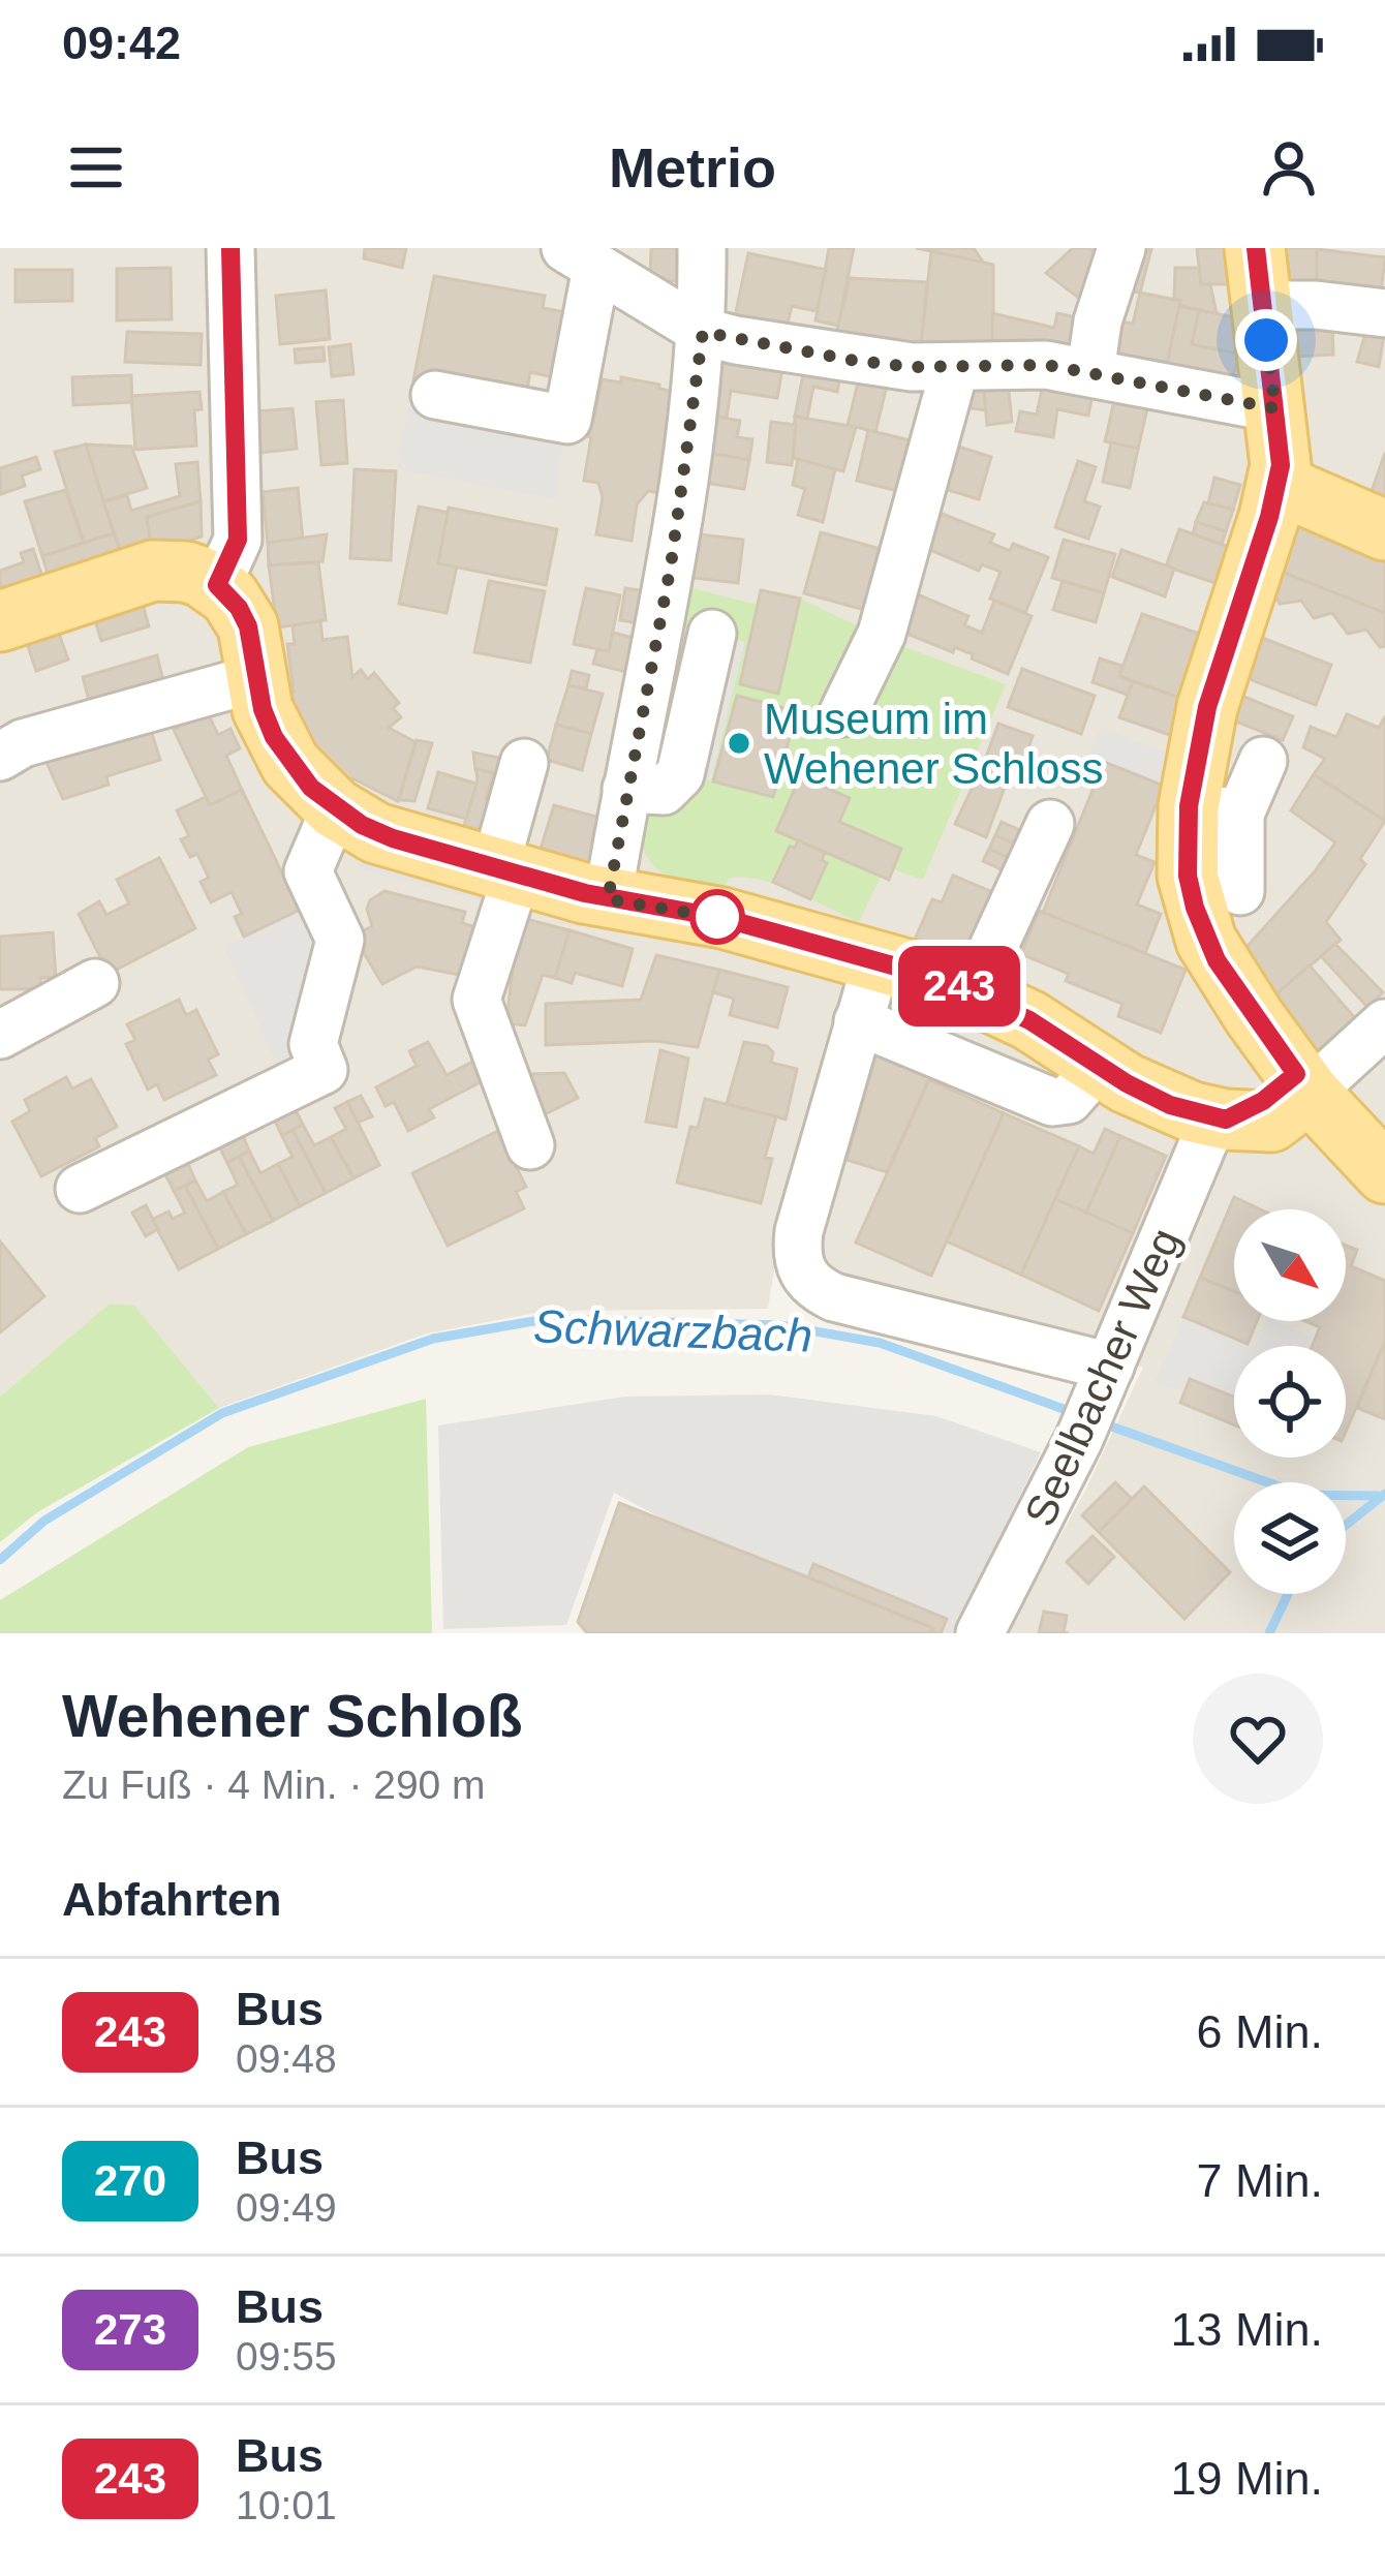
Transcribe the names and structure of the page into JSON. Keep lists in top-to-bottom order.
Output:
{
  "streets": {
    "street": ["Seelbacher Weg"]
  },
  "water": ["Schwarzbach"],
  "places": ["Museum im Wehener Schloss"],
  "lines": ["bus line 243"],
  "north": "bottom right",
  "page": {
    "status": "09:42",
    "header": "Metrio",
    "on_map": "243",
    "heading": [
      ["Wehener Schloß", "Zu Fuß · 4 Min. · 290 m"],
      "Abfahrten"
    ],
    "list": [
      {
        "mark": "243",
        "name": "Bus",
        "note": "09:48",
        "value": "6 Min."
      },
      {
        "mark": "270",
        "name": "Bus",
        "note": "09:49",
        "value": "7 Min."
      },
      {
        "mark": "273",
        "name": "Bus",
        "note": "09:55",
        "value": "13 Min."
      },
      {
        "mark": "243",
        "name": "Bus",
        "note": "10:01",
        "value": "19 Min."
      }
    ]
  }
}
